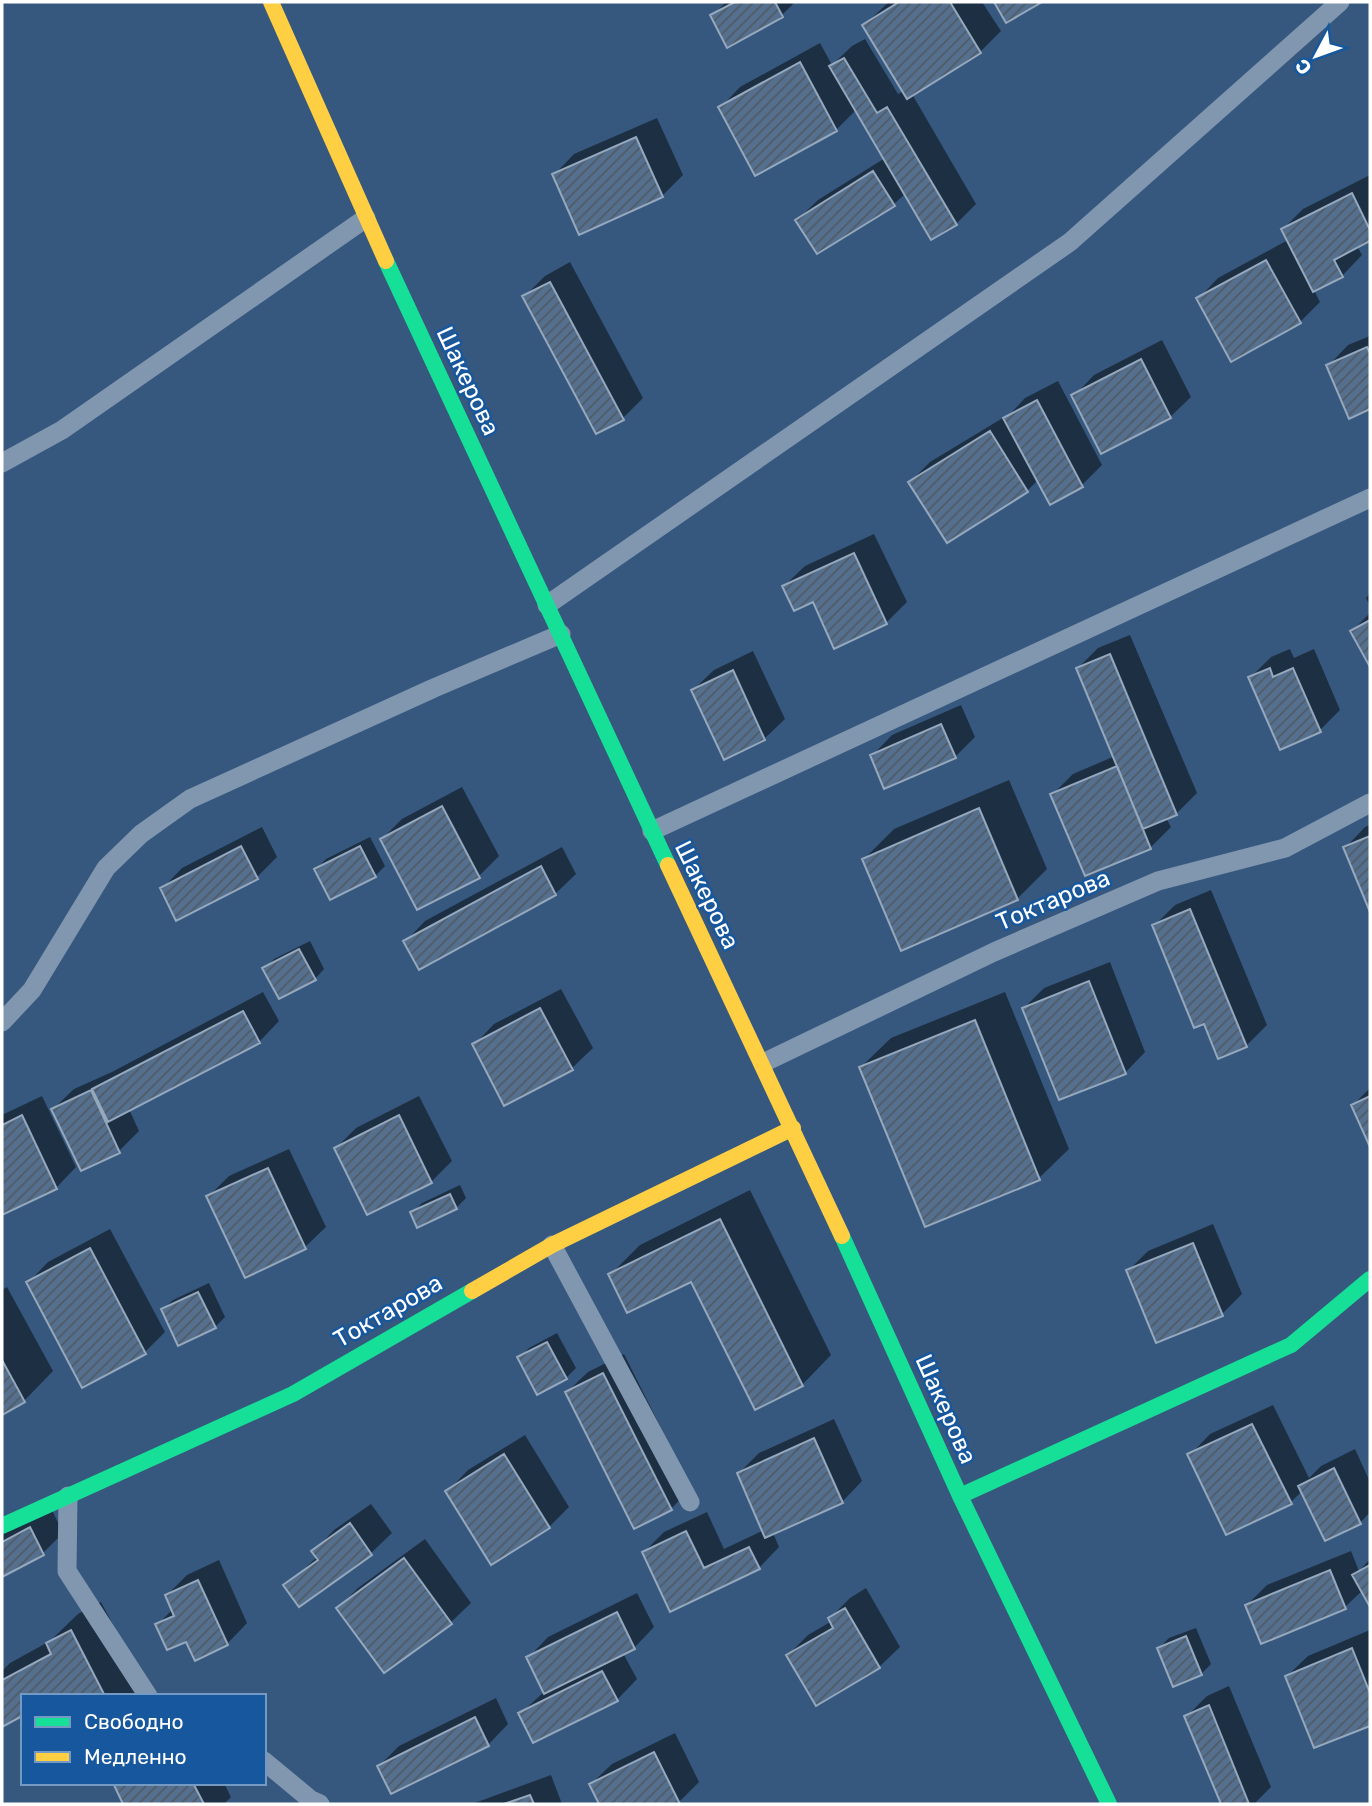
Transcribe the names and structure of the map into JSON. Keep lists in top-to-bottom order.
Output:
{
  "streets": {
    "street": ["Шакерова", "Токтарова"]
  },
  "crossings": [
    ["Шакерова", "Токтарова"]
  ],
  "legend": ["Свободно", "Медленно"],
  "north": "bottom left"
}
